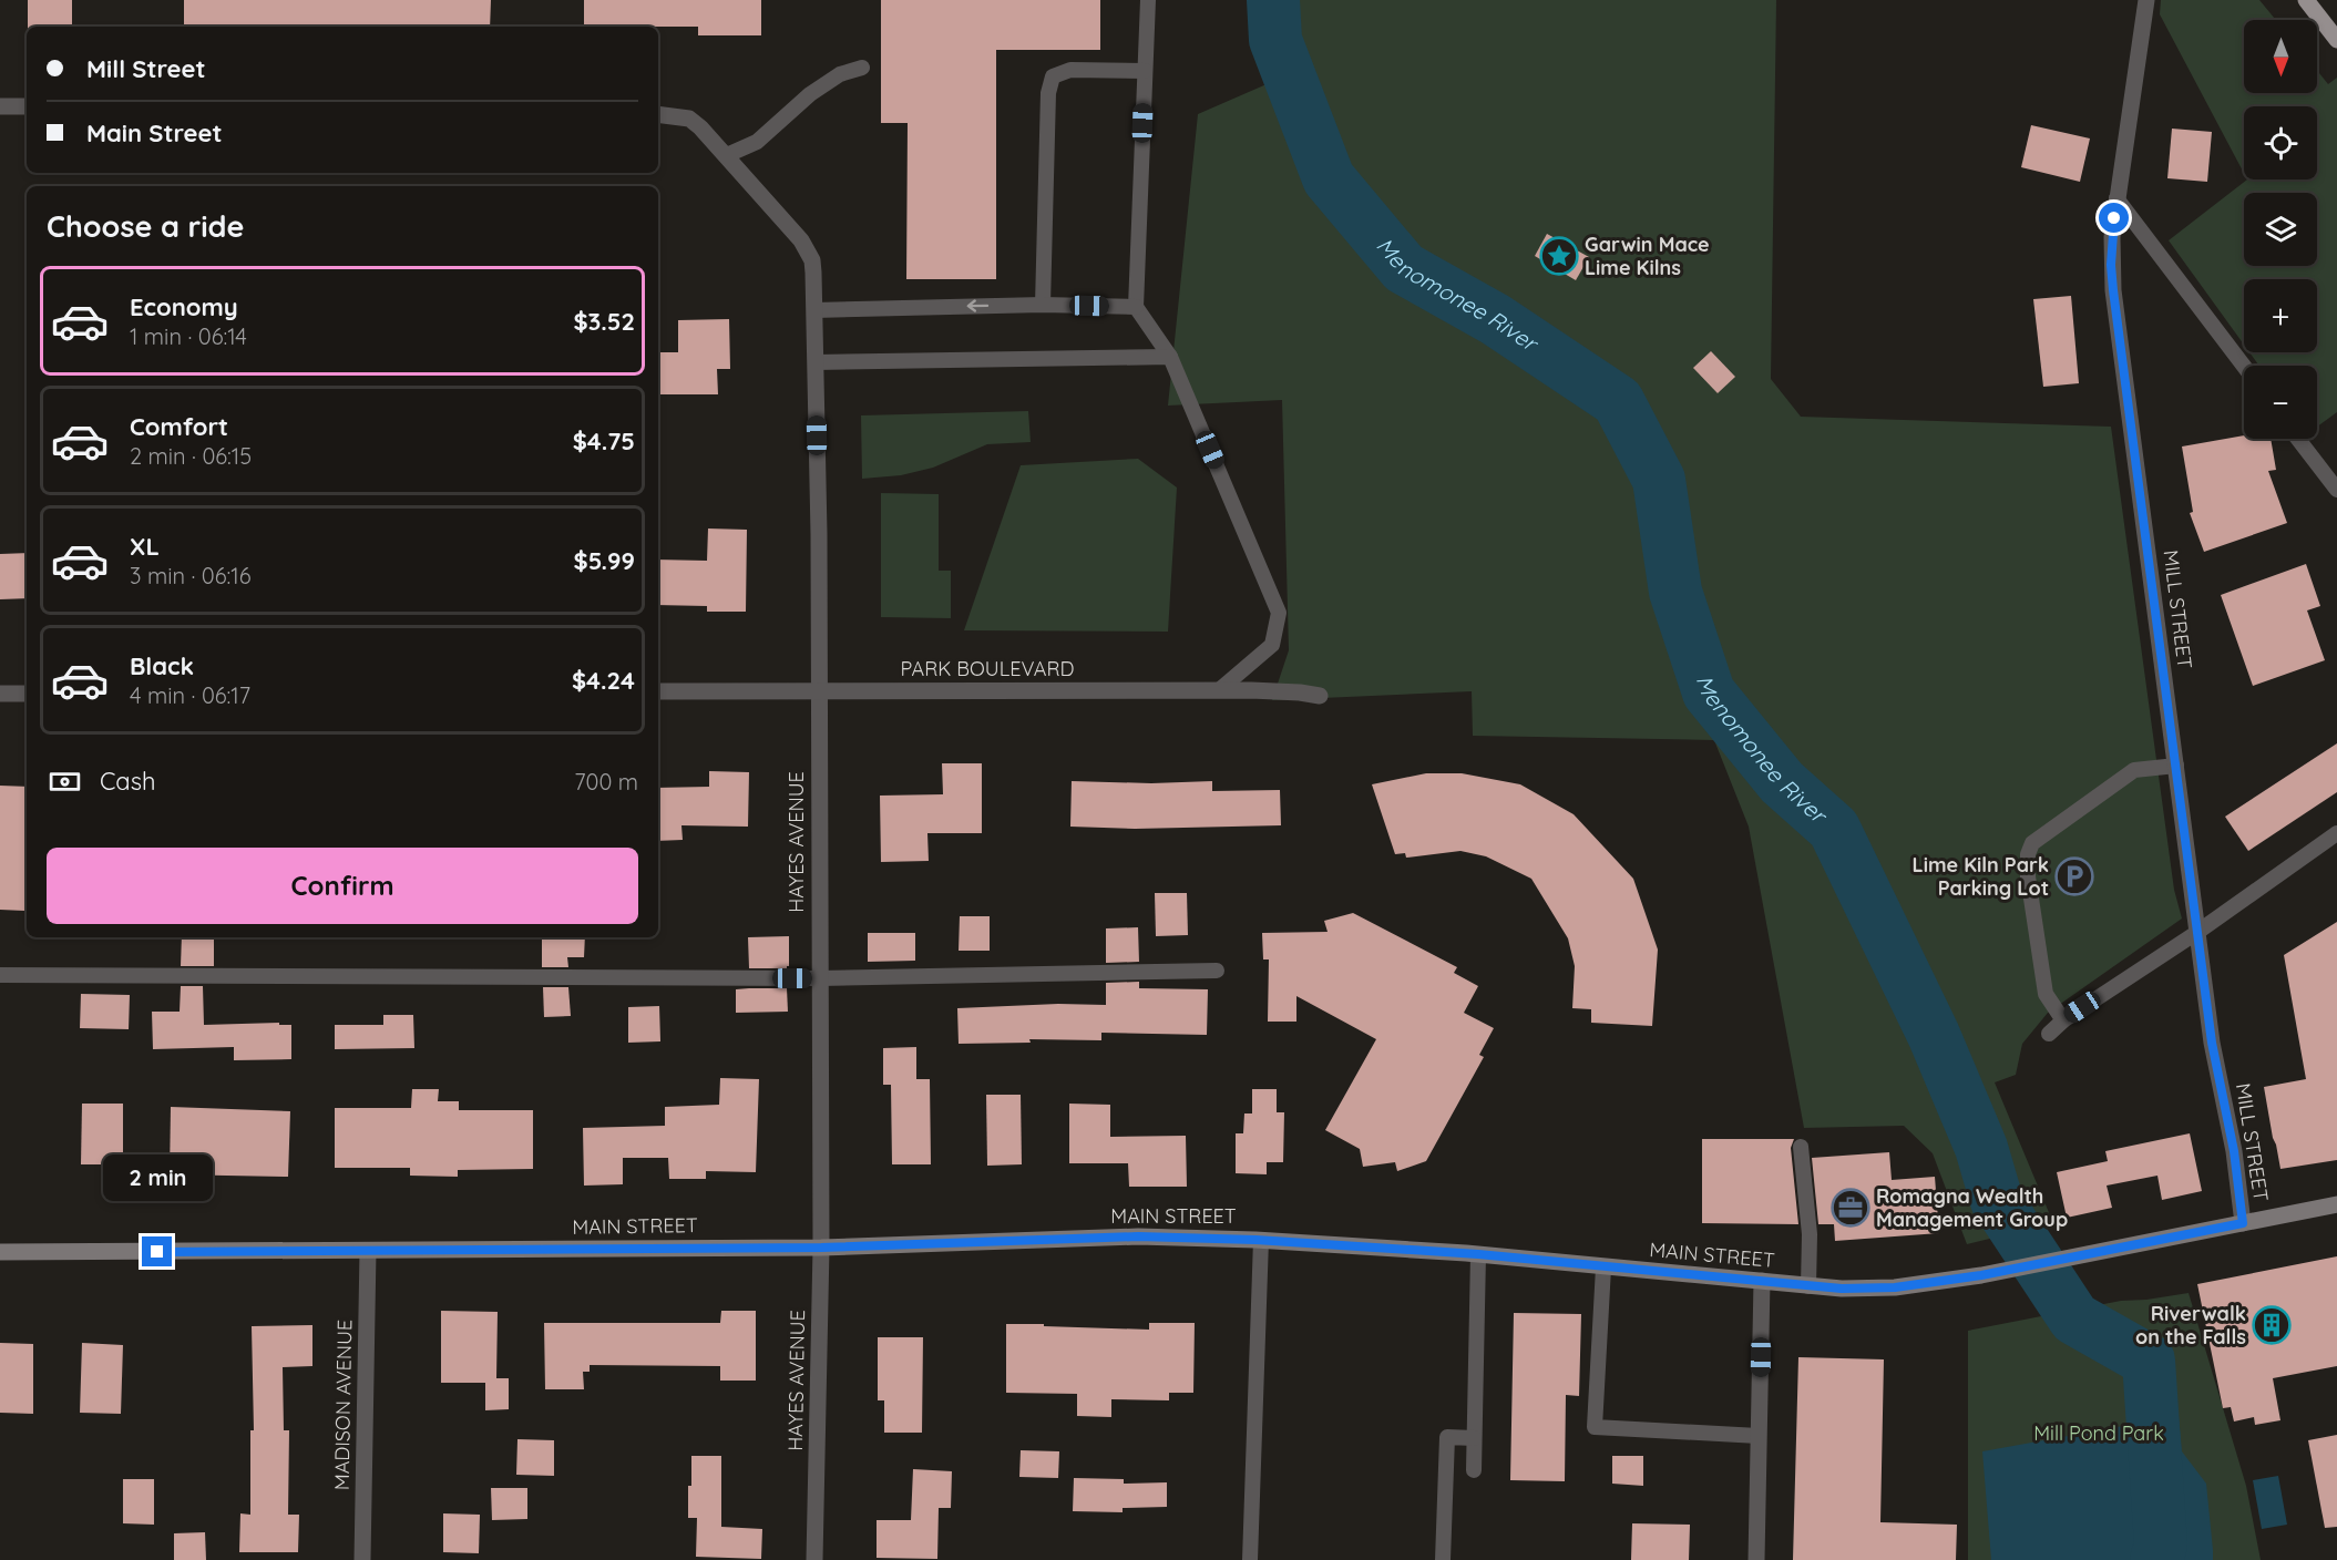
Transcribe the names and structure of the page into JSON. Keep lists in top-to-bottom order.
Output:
{
  "streets": {
    "main road": ["MAIN STREET"],
    "street": [
      "MILL STREET",
      "PARK BOULEVARD",
      "HAYES AVENUE",
      "MADISON AVENUE"
    ]
  },
  "crossings": [
    ["MILL STREET", "MAIN STREET"],
    ["PARK BOULEVARD", "HAYES AVENUE"],
    ["HAYES AVENUE", "MAIN STREET"],
    ["MAIN STREET", "MADISON AVENUE"]
  ],
  "water": ["Menomonee River"],
  "parks": ["Mill Pond Park"],
  "places": {
    "place": ["Garwin Mace Lime Kilns"],
    "parking": ["Lime Kiln Park Parking Lot"],
    "office": ["Romagna Wealth Management Group"],
    "building": ["Riverwalk on the Falls"]
  },
  "north": "bottom",
  "page": {
    "map_buttons": ["+", "−"],
    "banner": ["Mill Street", "Main Street"],
    "heading": "Choose a ride",
    "list": [
      {
        "name": "Economy",
        "note": "1 min · 06:14",
        "value": "$3.52"
      },
      {
        "name": "Comfort",
        "note": "2 min · 06:15",
        "value": "$4.75"
      },
      {
        "name": "XL",
        "note": "3 min · 06:16",
        "value": "$5.99"
      },
      {
        "name": "Black",
        "note": "4 min · 06:17",
        "value": "$4.24"
      }
    ],
    "pay": ["Cash", "700 m"],
    "buttons": "Confirm",
    "bubble": "2 min"
  }
}
